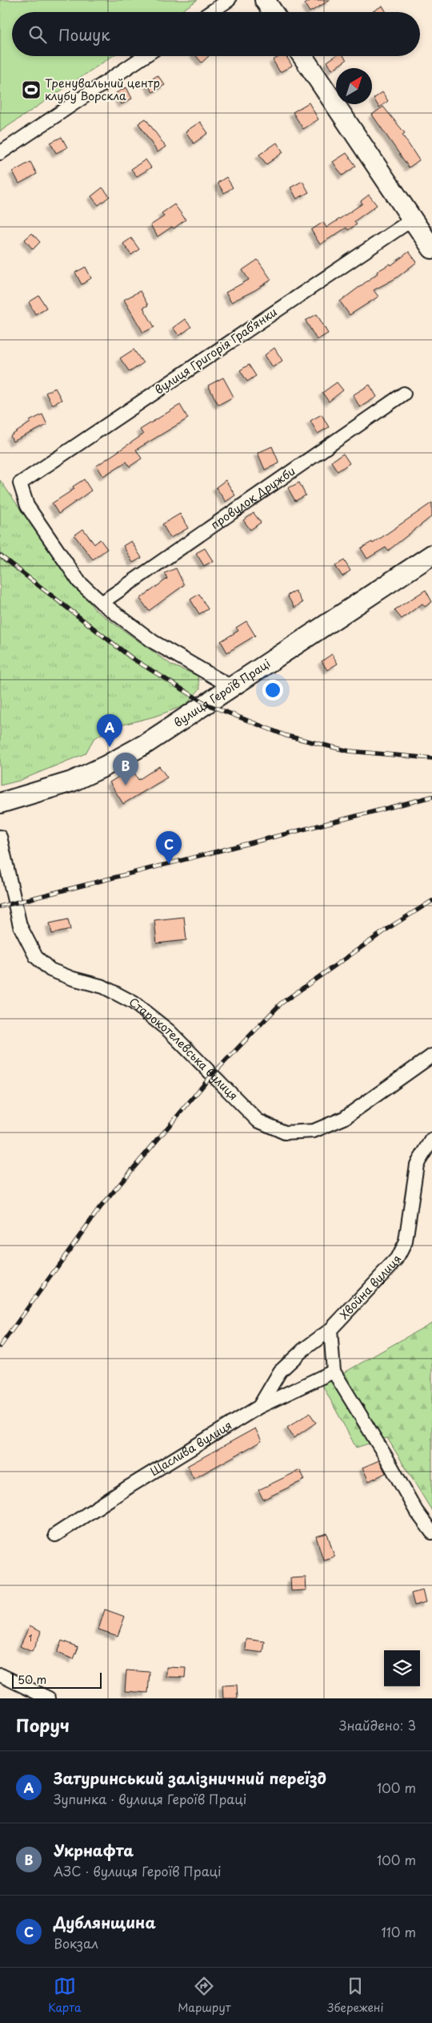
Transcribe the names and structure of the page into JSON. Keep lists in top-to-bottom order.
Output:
{
  "streets": {
    "main road": ["вулиця Героїв Праці"],
    "street": [
      "вулиця Григорія Грабʼянки",
      "провулок Дружби",
      "Старокотелевська вулиця",
      "Хвойна вулиця",
      "Щаслива вулиця"
    ]
  },
  "crossings": [
    ["вулиця Григорія Грабʼянки", "провулок Дружби"],
    ["Хвойна вулиця", "Щаслива вулиця"]
  ],
  "places": {
    "sports": ["Тренувальний центр клубу Ворскла"]
  },
  "house_numbers": ["1"],
  "scale_bar": "50 m",
  "north": "top right",
  "page": {
    "search": "Пошук",
    "pins": ["A", "B", "C"],
    "scale": "50 m",
    "heading": ["Поруч", "Знайдено: 3"],
    "list": [
      {
        "mark": "A",
        "name": "Затуринський залізничний переїзд",
        "note": "Зупинка · вулиця Героїв Праці",
        "value": "100 m"
      },
      {
        "mark": "B",
        "name": "Укрнафта",
        "note": "АЗС · вулиця Героїв Праці",
        "value": "100 m"
      },
      {
        "mark": "C",
        "name": "Дублянщина",
        "note": "Вокзал",
        "value": "110 m"
      }
    ],
    "nav": ["Карта", "Маршрут", "Збережені"]
  }
}
